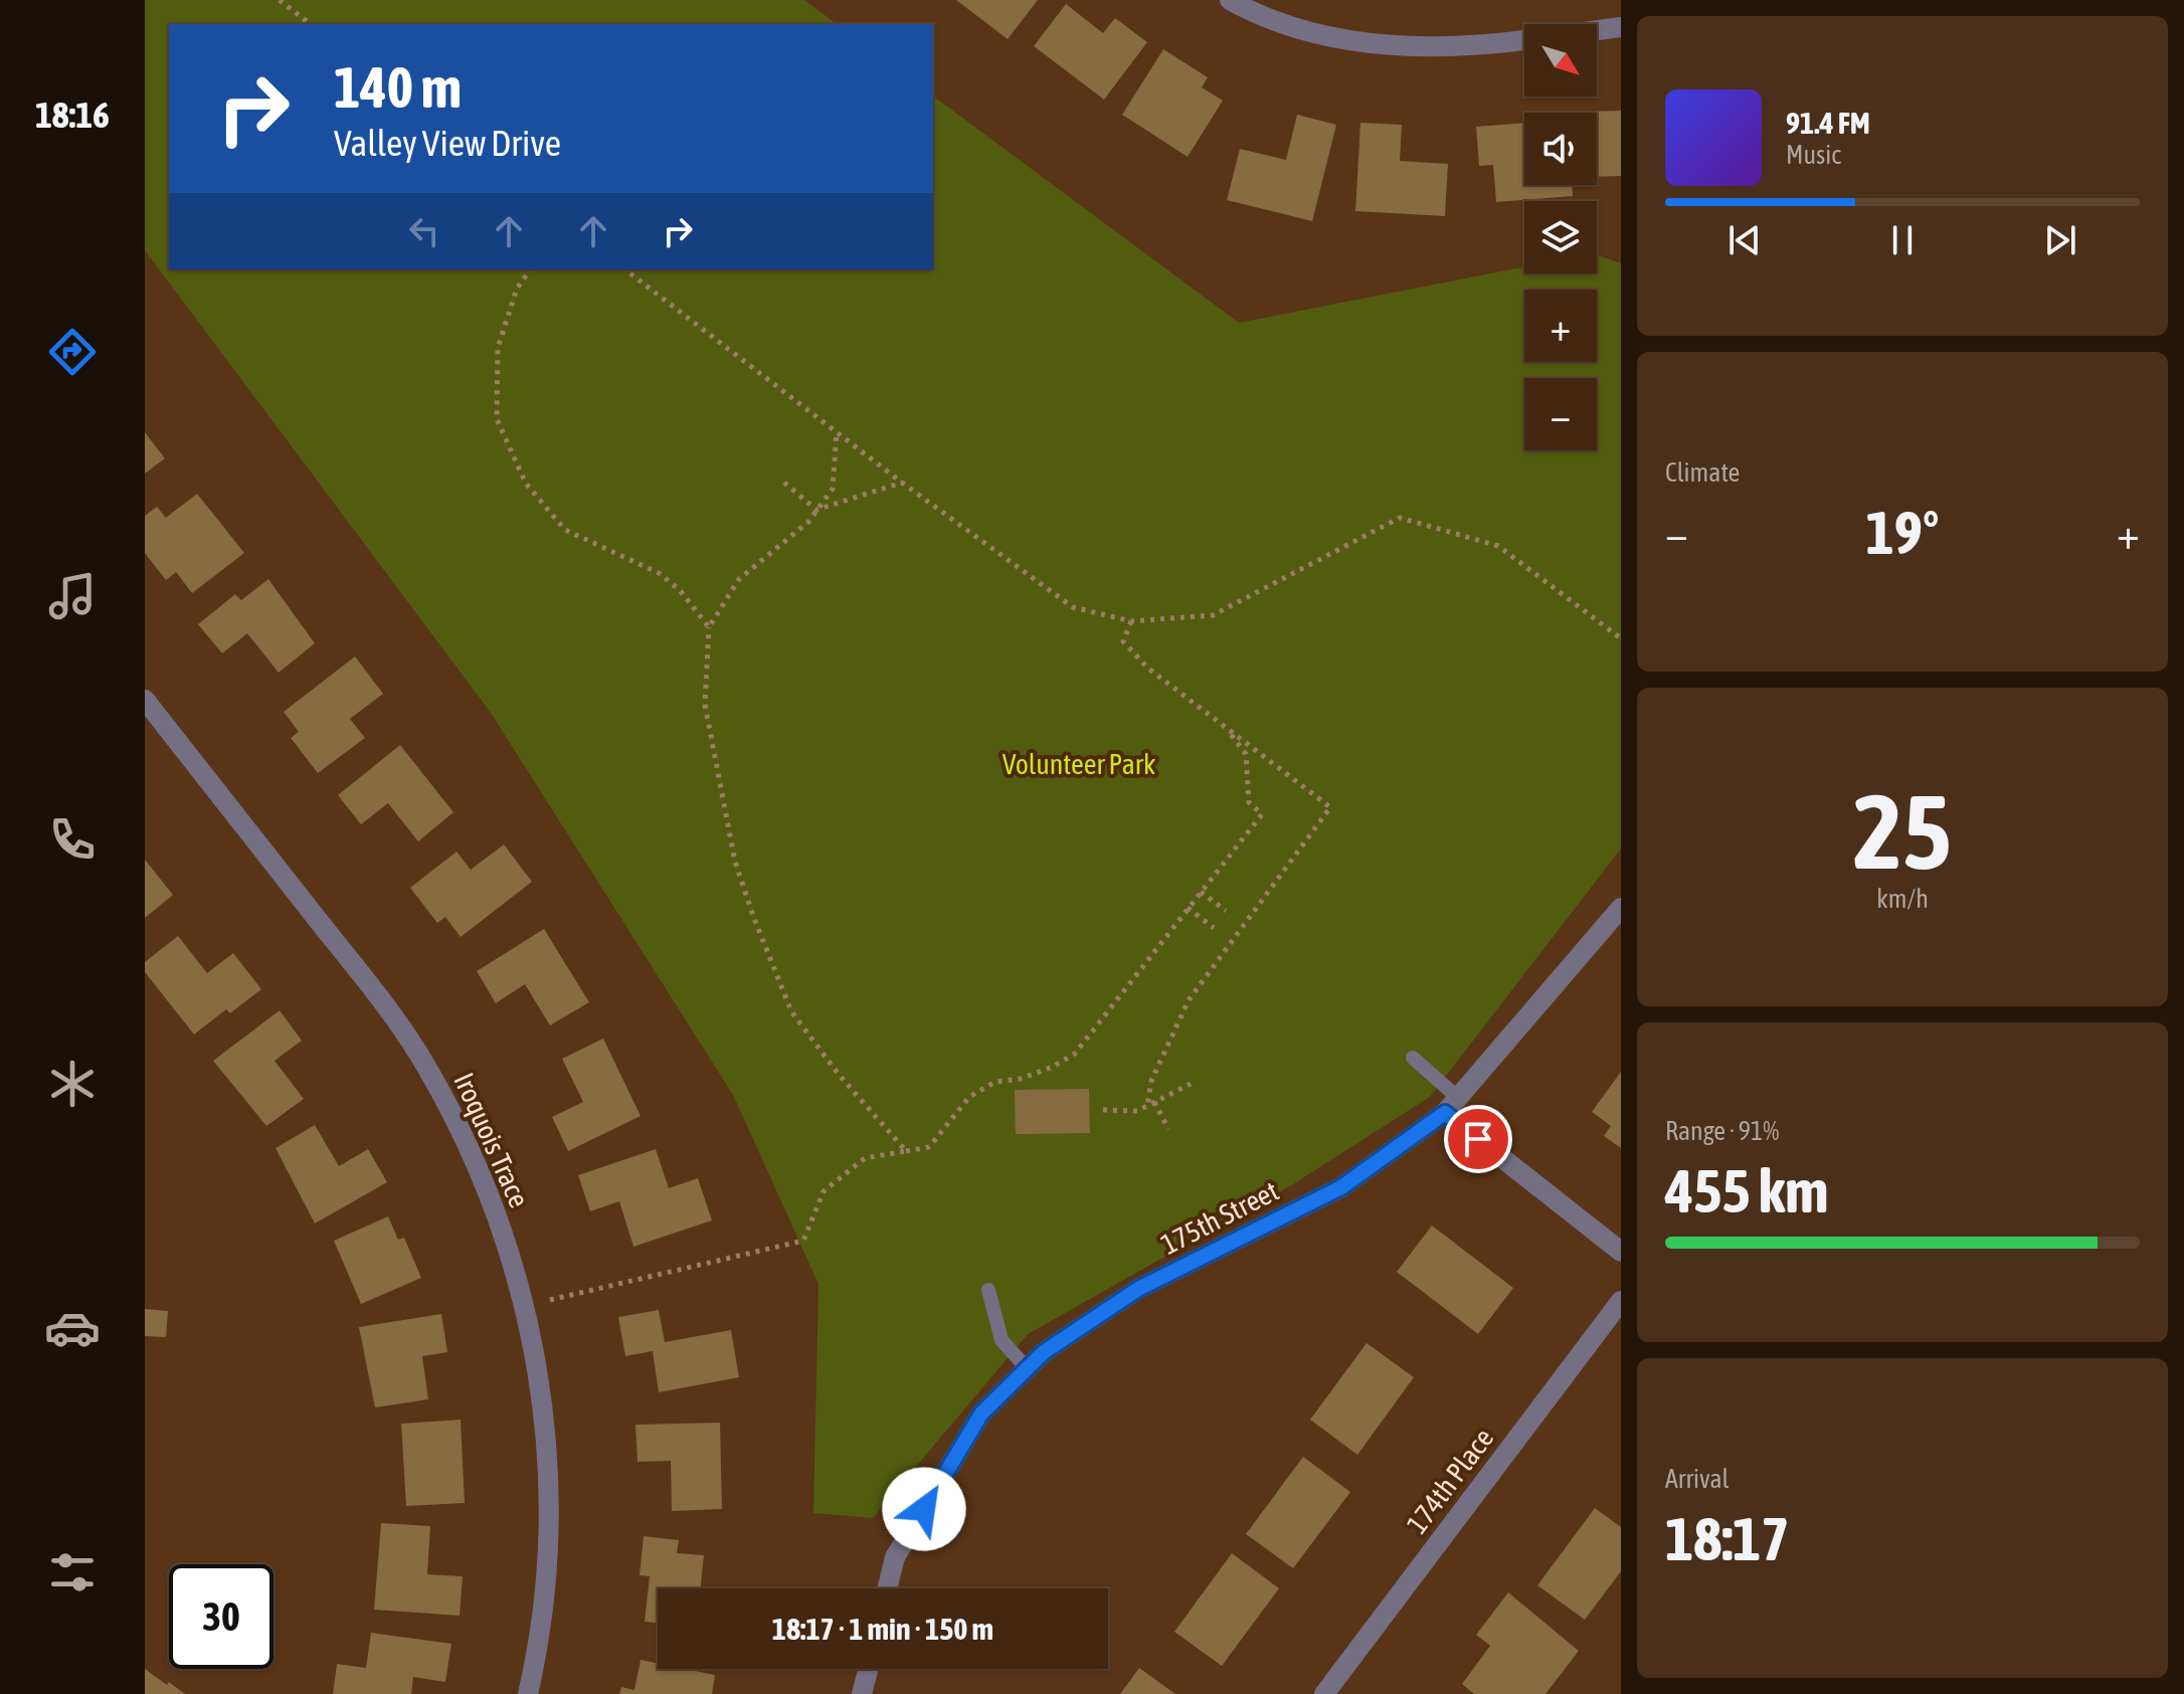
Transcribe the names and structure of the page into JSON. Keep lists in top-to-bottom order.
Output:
{
  "streets": {
    "street": ["Iroquois Trace", "175th Street", "174th Place"]
  },
  "parks": ["Volunteer Park"],
  "north": "bottom right",
  "page": {
    "tabs": "18:16",
    "map_buttons": ["+", "−"],
    "turn": ["140 m", "Valley View Drive"],
    "song": ["91.4 FM", "Music"],
    "tile": [
      "Climate",
      ["25", "km/h"],
      ["Range · 91%", "455 km"],
      ["Arrival", "18:17"]
    ],
    "heat": ["−", "19°", "+"],
    "limit": "30",
    "trip": "18:17 · 1 min · 150 m"
  }
}
